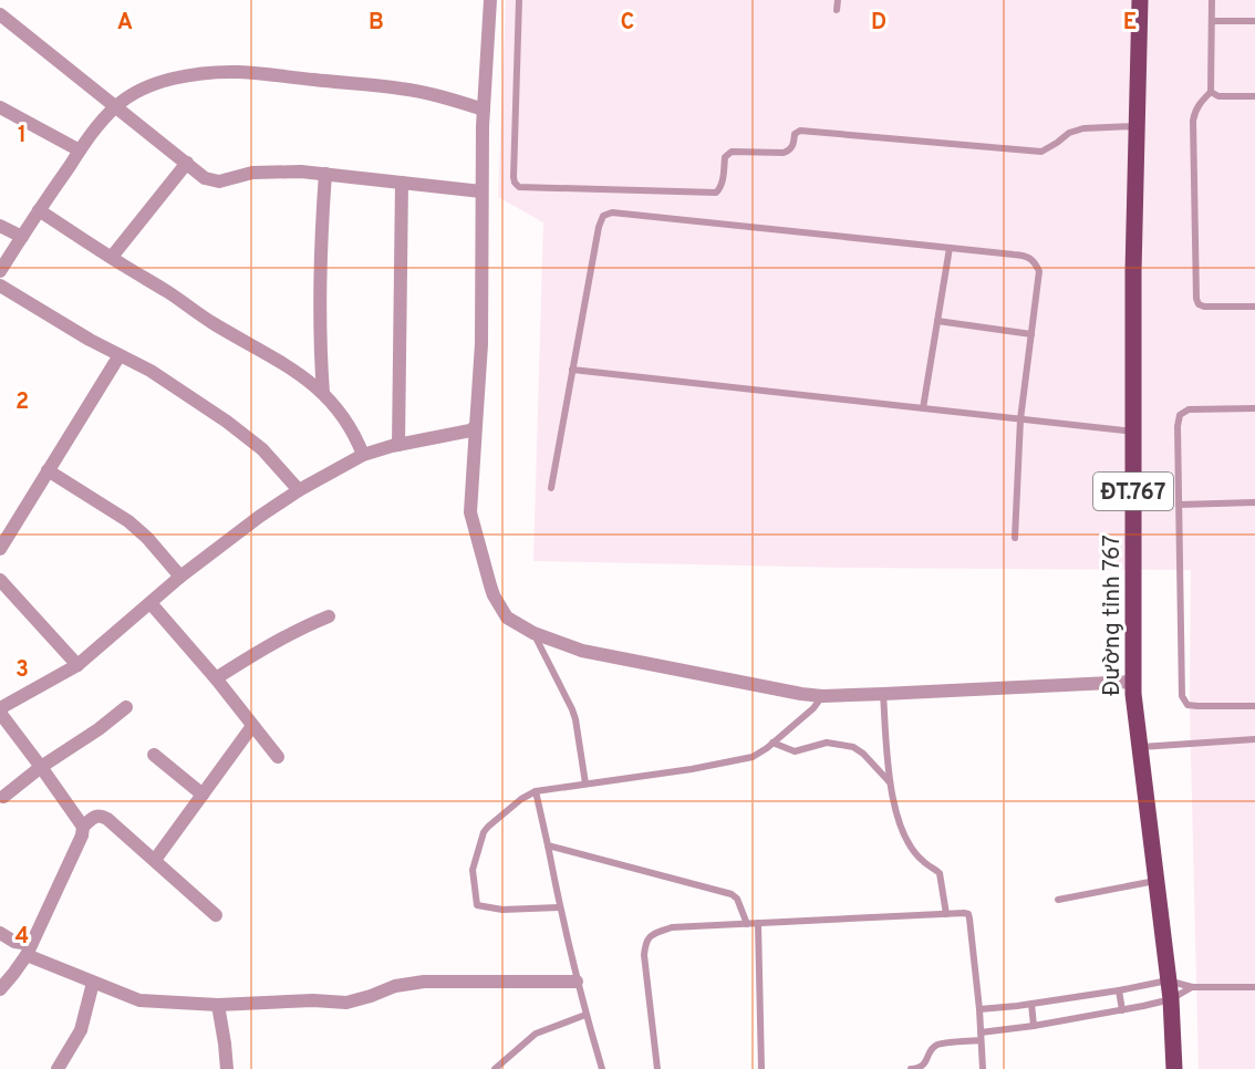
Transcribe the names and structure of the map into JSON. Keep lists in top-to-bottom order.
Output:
{
  "streets": {
    "main road": ["ĐT.767", "Đường tỉnh 767"]
  },
  "grid": {
    "columns": [
      "A",
      "B",
      "C",
      "D",
      "E"
    ],
    "rows": [
      "1",
      "2",
      "3",
      "4"
    ]
  }
}
